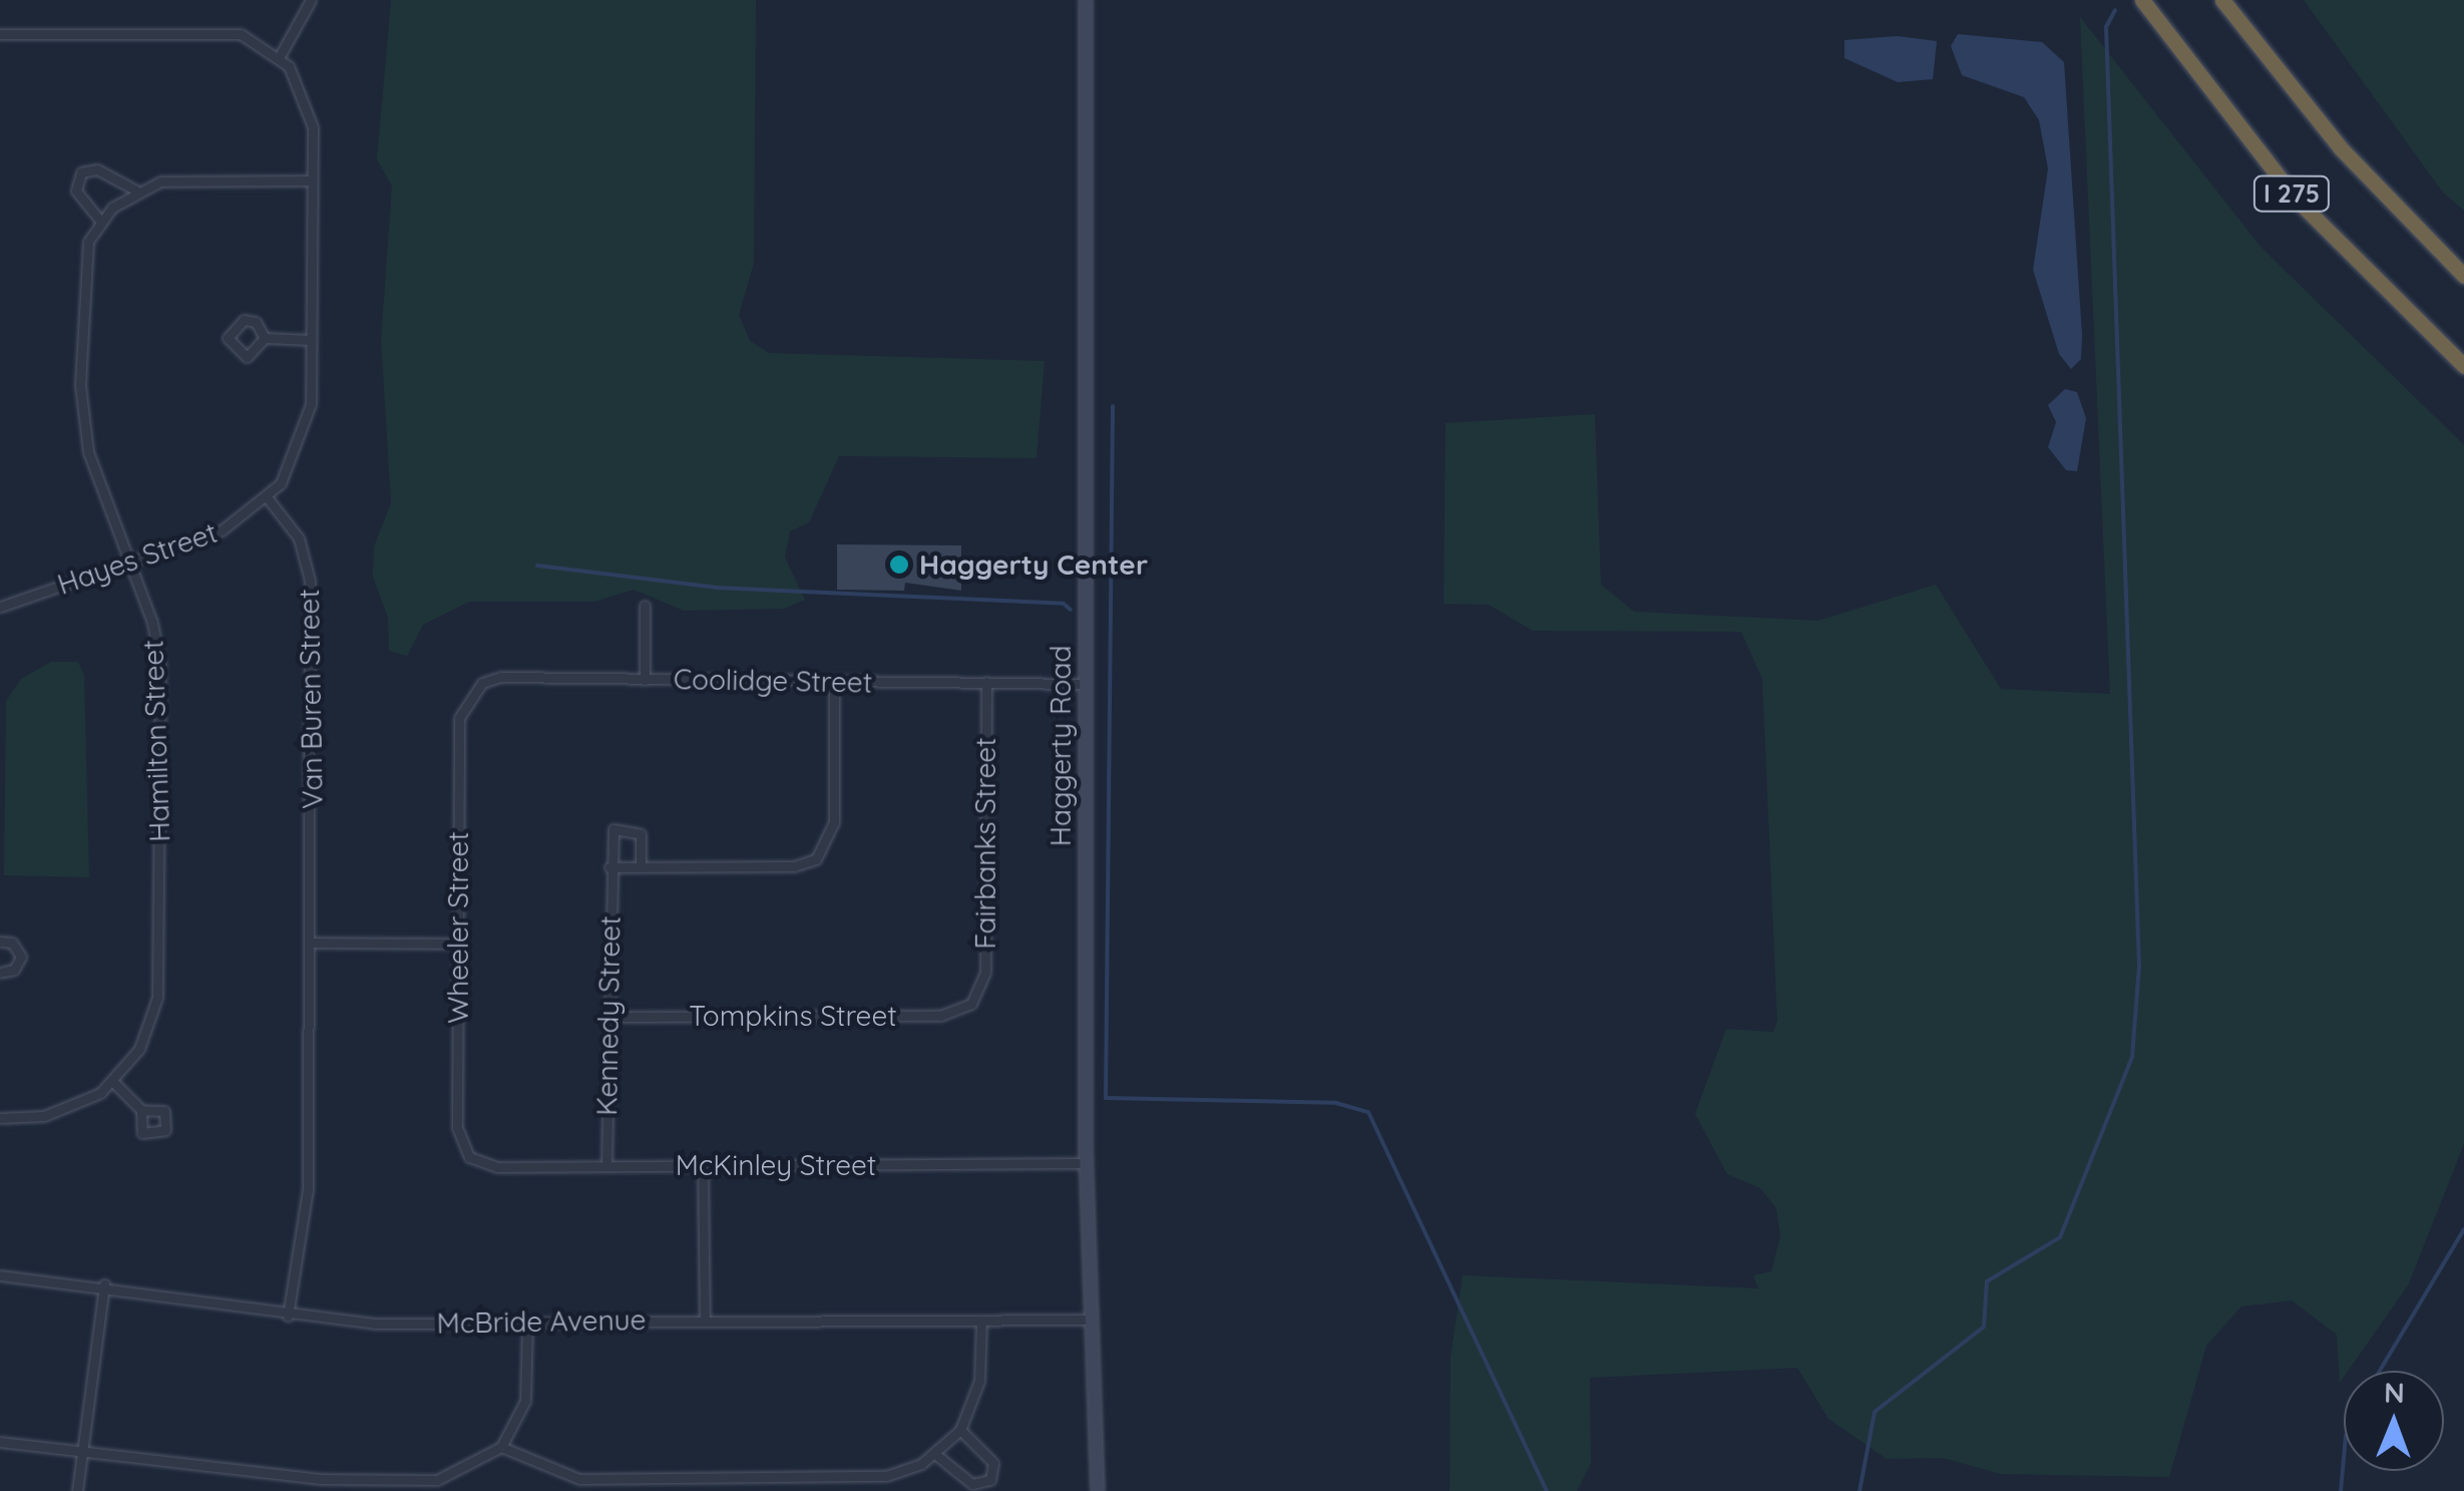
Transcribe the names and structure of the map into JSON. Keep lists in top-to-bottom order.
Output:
{
  "streets": {
    "highway": ["I 275"],
    "main road": ["Haggerty Road"],
    "street": [
      "Hayes Street",
      "Coolidge Street",
      "Van Buren Street",
      "Hamilton Street",
      "Fairbanks Street",
      "Wheeler Street",
      "Kennedy Street",
      "Tompkins Street",
      "McKinley Street",
      "McBride Avenue"
    ]
  },
  "crossings": [
    ["Hayes Street", "Van Buren Street"],
    ["Hayes Street", "Hamilton Street"],
    ["Coolidge Street", "Haggerty Road"],
    ["Coolidge Street", "Fairbanks Street"],
    ["Coolidge Street", "Wheeler Street"],
    ["Van Buren Street", "McBride Avenue"],
    ["Haggerty Road", "McKinley Street"],
    ["Haggerty Road", "McBride Avenue"],
    ["Fairbanks Street", "Tompkins Street"],
    ["Wheeler Street", "McKinley Street"],
    ["Kennedy Street", "Tompkins Street"],
    ["Kennedy Street", "McKinley Street"]
  ],
  "places": ["Haggerty Center"],
  "north": "top"
}
